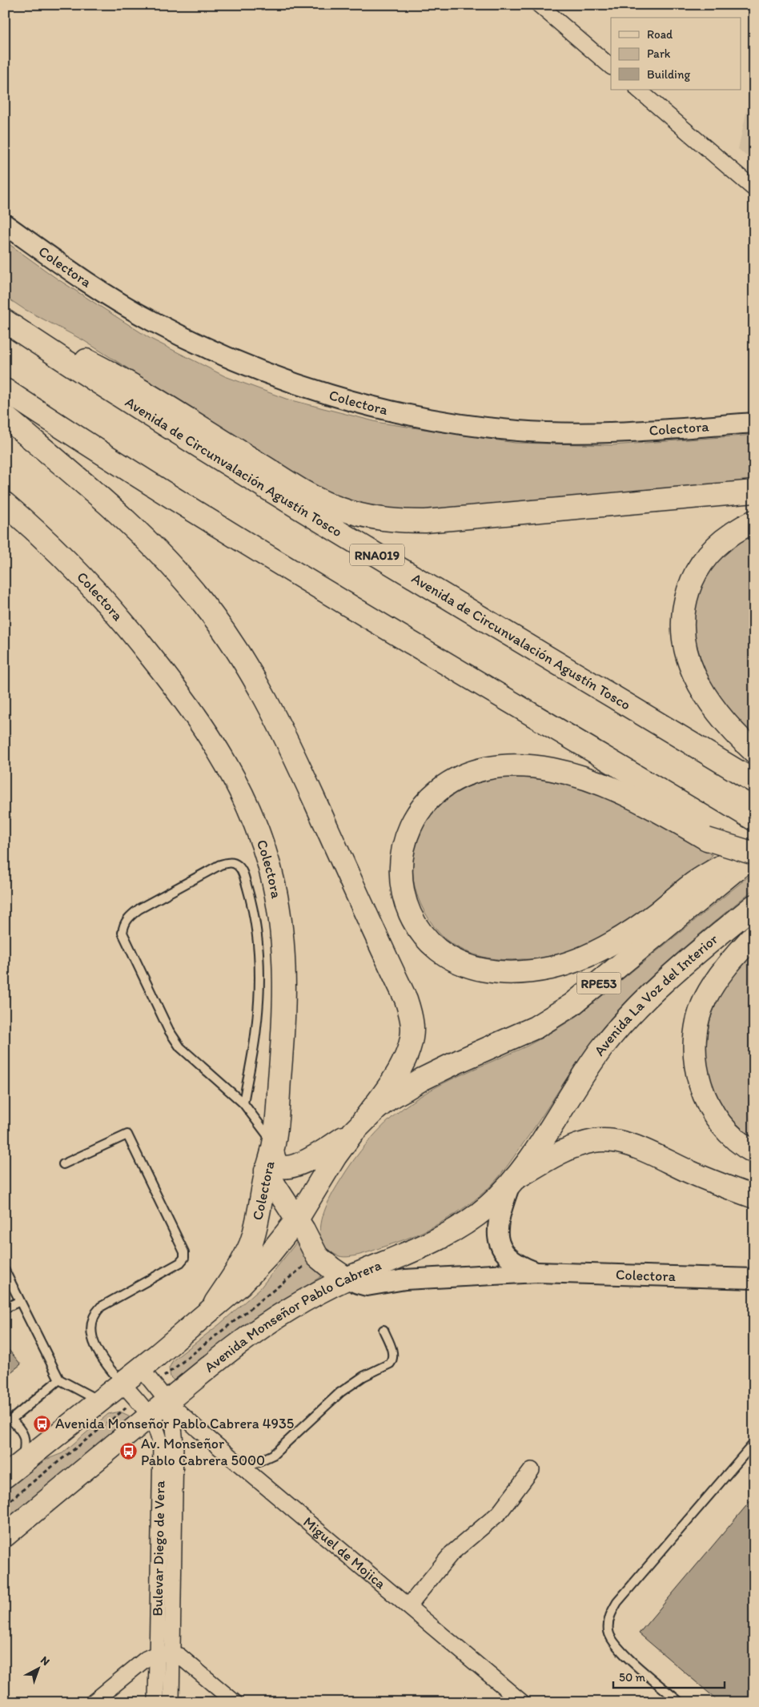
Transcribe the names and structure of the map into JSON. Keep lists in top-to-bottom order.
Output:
{
  "streets": {
    "main road": [
      "Colectora",
      "Avenida de Circunvalación Agustín Tosco",
      "RNA019",
      "RPE53",
      "Avenida La Voz del Interior",
      "Avenida Monseñor Pablo Cabrera"
    ],
    "street": ["Bulevar Diego de Vera", "Miguel de Mojica"]
  },
  "crossings": [
    ["Avenida La Voz del Interior", "Avenida Monseñor Pablo Cabrera"],
    ["Avenida Monseñor Pablo Cabrera", "Bulevar Diego de Vera"],
    ["Avenida Monseñor Pablo Cabrera", "Miguel de Mojica"],
    ["Bulevar Diego de Vera", "Miguel de Mojica"]
  ],
  "places": {
    "bus stop": ["Avenida Monseñor Pablo Cabrera 4935", "Av. Monseñor Pablo Cabrera 5000"]
  },
  "legend": ["Road", "Park", "Building"],
  "scale_bar": "50 m",
  "north": "top right"
}
